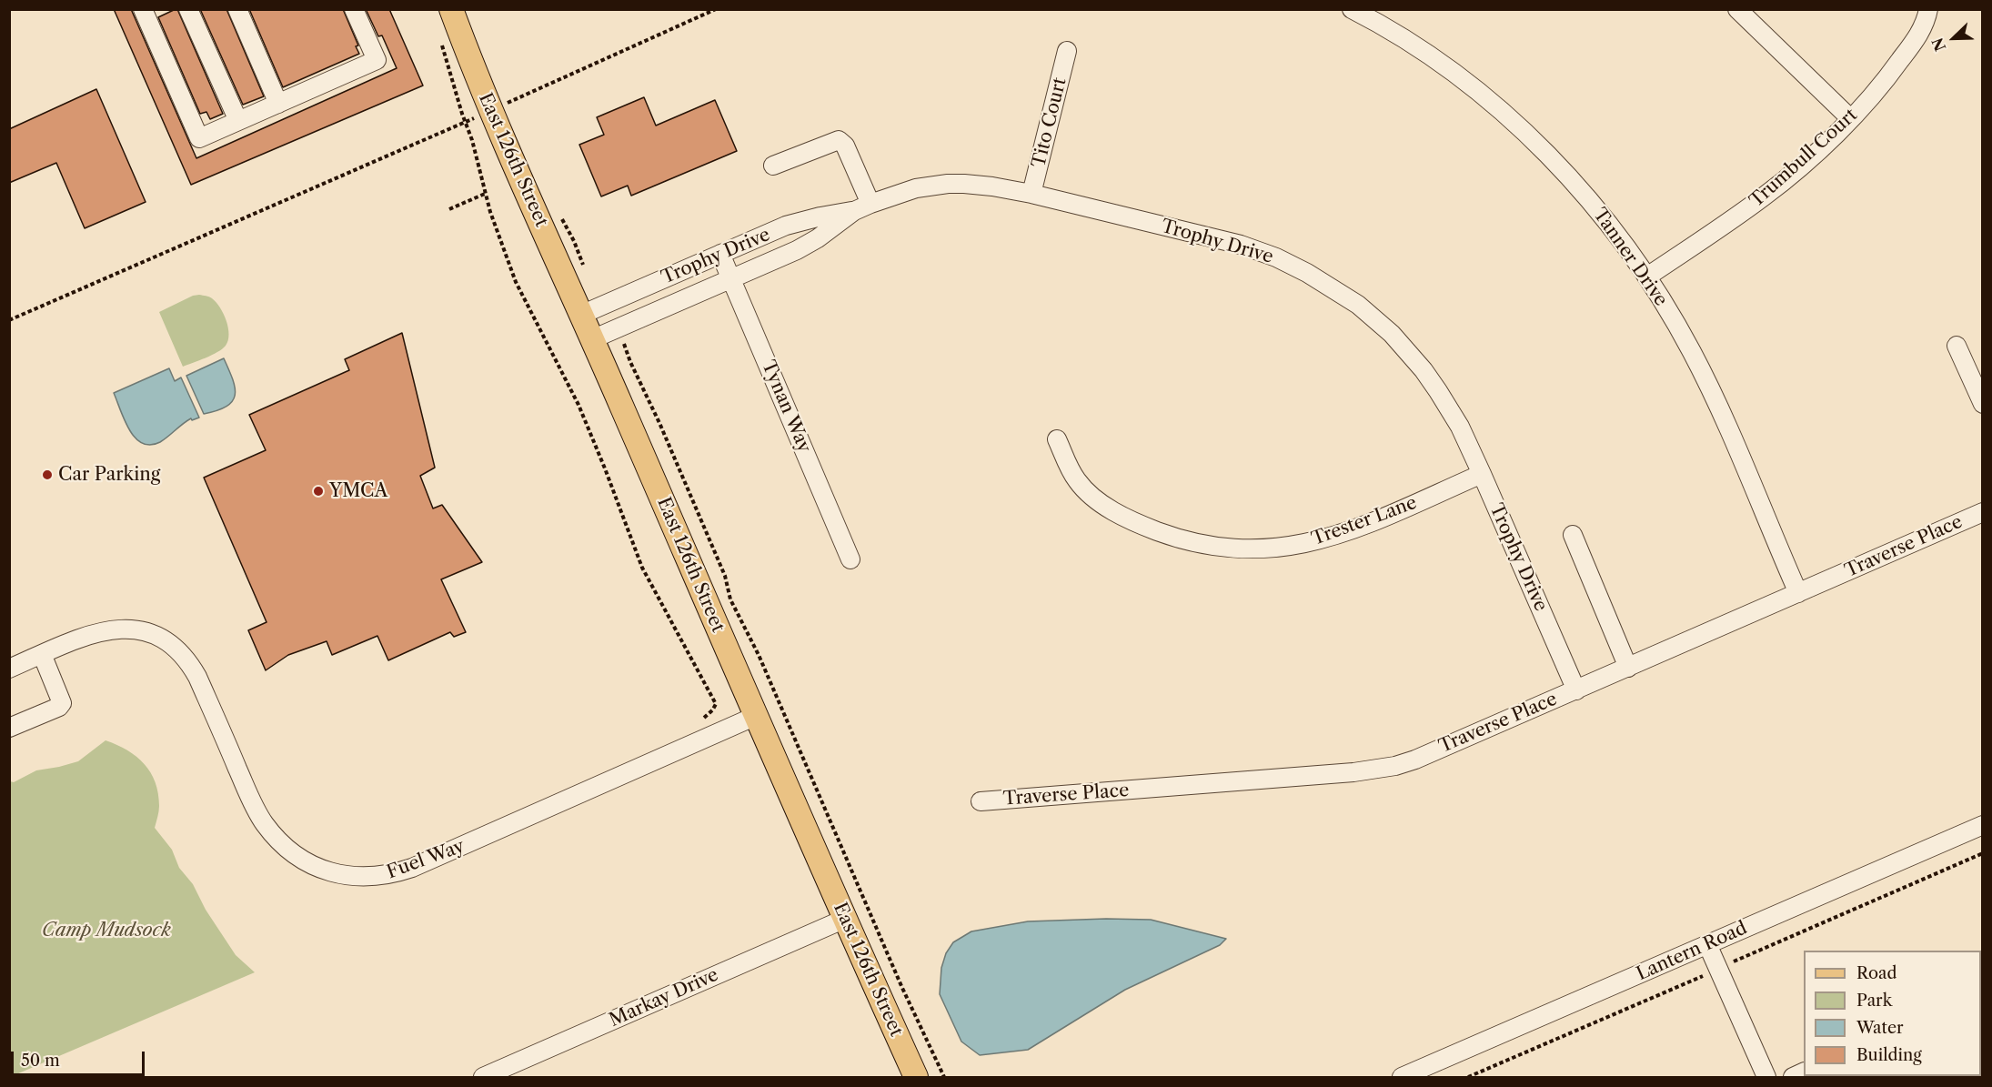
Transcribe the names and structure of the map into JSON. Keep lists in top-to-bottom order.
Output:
{
  "streets": {
    "main road": ["East 126th Street"],
    "street": [
      "Tito Court",
      "Trumbull Court",
      "Trophy Drive",
      "Tanner Drive",
      "Tynan Way",
      "Trester Lane",
      "Traverse Place",
      "Fuel Way",
      "Lantern Road",
      "Markay Drive"
    ]
  },
  "crossings": [
    ["Tito Court", "Trophy Drive"],
    ["Trumbull Court", "Tanner Drive"],
    ["East 126th Street", "Trophy Drive"],
    ["East 126th Street", "Fuel Way"],
    ["East 126th Street", "Markay Drive"],
    ["Trophy Drive", "Tynan Way"],
    ["Trophy Drive", "Trester Lane"],
    ["Trophy Drive", "Traverse Place"],
    ["Tanner Drive", "Traverse Place"]
  ],
  "parks": ["Camp Mudsock"],
  "places": ["Car Parking", "YMCA"],
  "legend": [
    "Road",
    "Park",
    "Water",
    "Building"
  ],
  "scale_bar": "50 m",
  "north": "bottom left"
}
